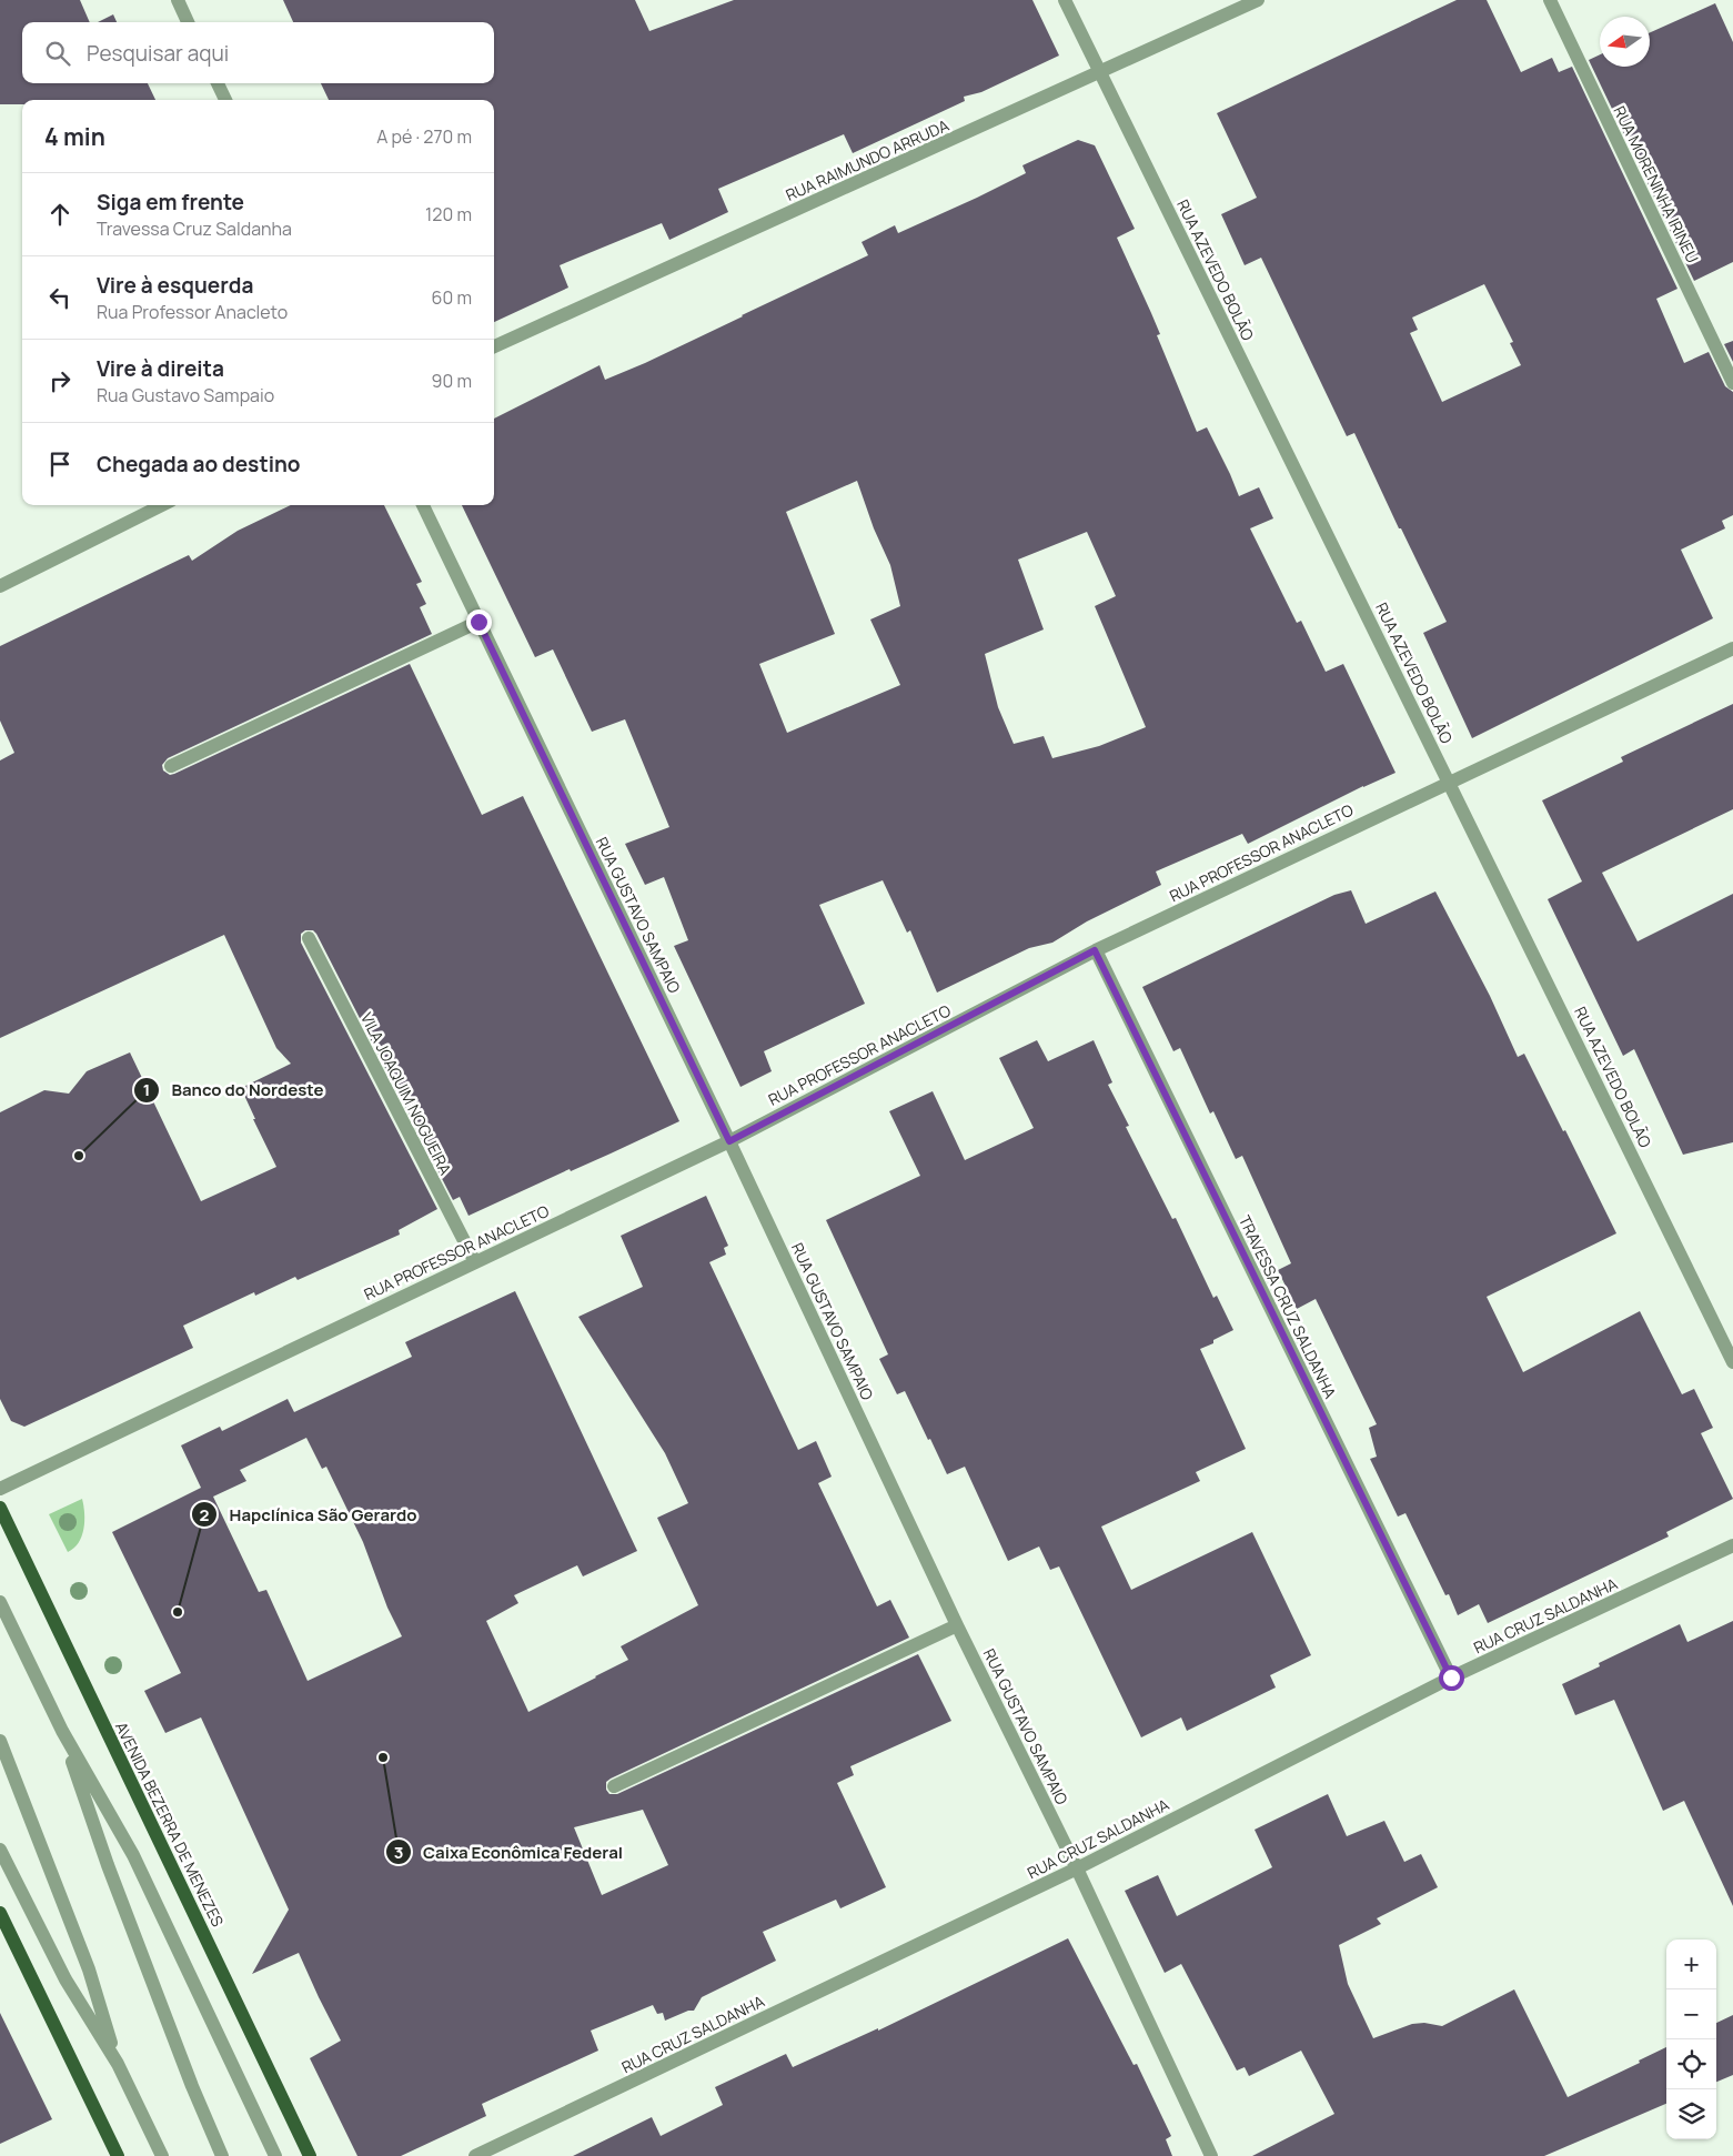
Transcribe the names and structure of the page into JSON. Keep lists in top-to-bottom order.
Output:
{
  "streets": {
    "main road": ["AVENIDA BEZERRA DE MENEZES"],
    "street": [
      "RUA RAIMUNDO ARRUDA",
      "RUA MORENINHA IRINEU",
      "RUA AZEVEDO BOLÃO",
      "RUA PROFESSOR ANACLETO",
      "RUA GUSTAVO SAMPAIO",
      "VILA JOAQUIM NOGUEIRA",
      "TRAVESSA CRUZ SALDANHA",
      "RUA CRUZ SALDANHA"
    ]
  },
  "crossings": [
    ["RUA RAIMUNDO ARRUDA", "RUA AZEVEDO BOLÃO"],
    ["RUA AZEVEDO BOLÃO", "RUA PROFESSOR ANACLETO"],
    ["RUA PROFESSOR ANACLETO", "RUA GUSTAVO SAMPAIO"],
    ["RUA PROFESSOR ANACLETO", "VILA JOAQUIM NOGUEIRA"],
    ["RUA PROFESSOR ANACLETO", "TRAVESSA CRUZ SALDANHA"],
    ["RUA GUSTAVO SAMPAIO", "RUA CRUZ SALDANHA"],
    ["TRAVESSA CRUZ SALDANHA", "RUA CRUZ SALDANHA"]
  ],
  "places": ["Banco do Nordeste", "Hapclínica São Gerardo", "Caixa Econômica Federal"],
  "north": "left",
  "page": {
    "search": "Pesquisar aqui",
    "heading": ["4 min", "A pé · 270 m"],
    "list": [
      ["Siga em frente", "Travessa Cruz Saldanha", "120 m"],
      ["Vire à esquerda", "Rua Professor Anacleto", "60 m"],
      ["Vire à direita", "Rua Gustavo Sampaio", "90 m"],
      "Chegada ao destino"
    ],
    "map_buttons": ["+", "−"]
  }
}
